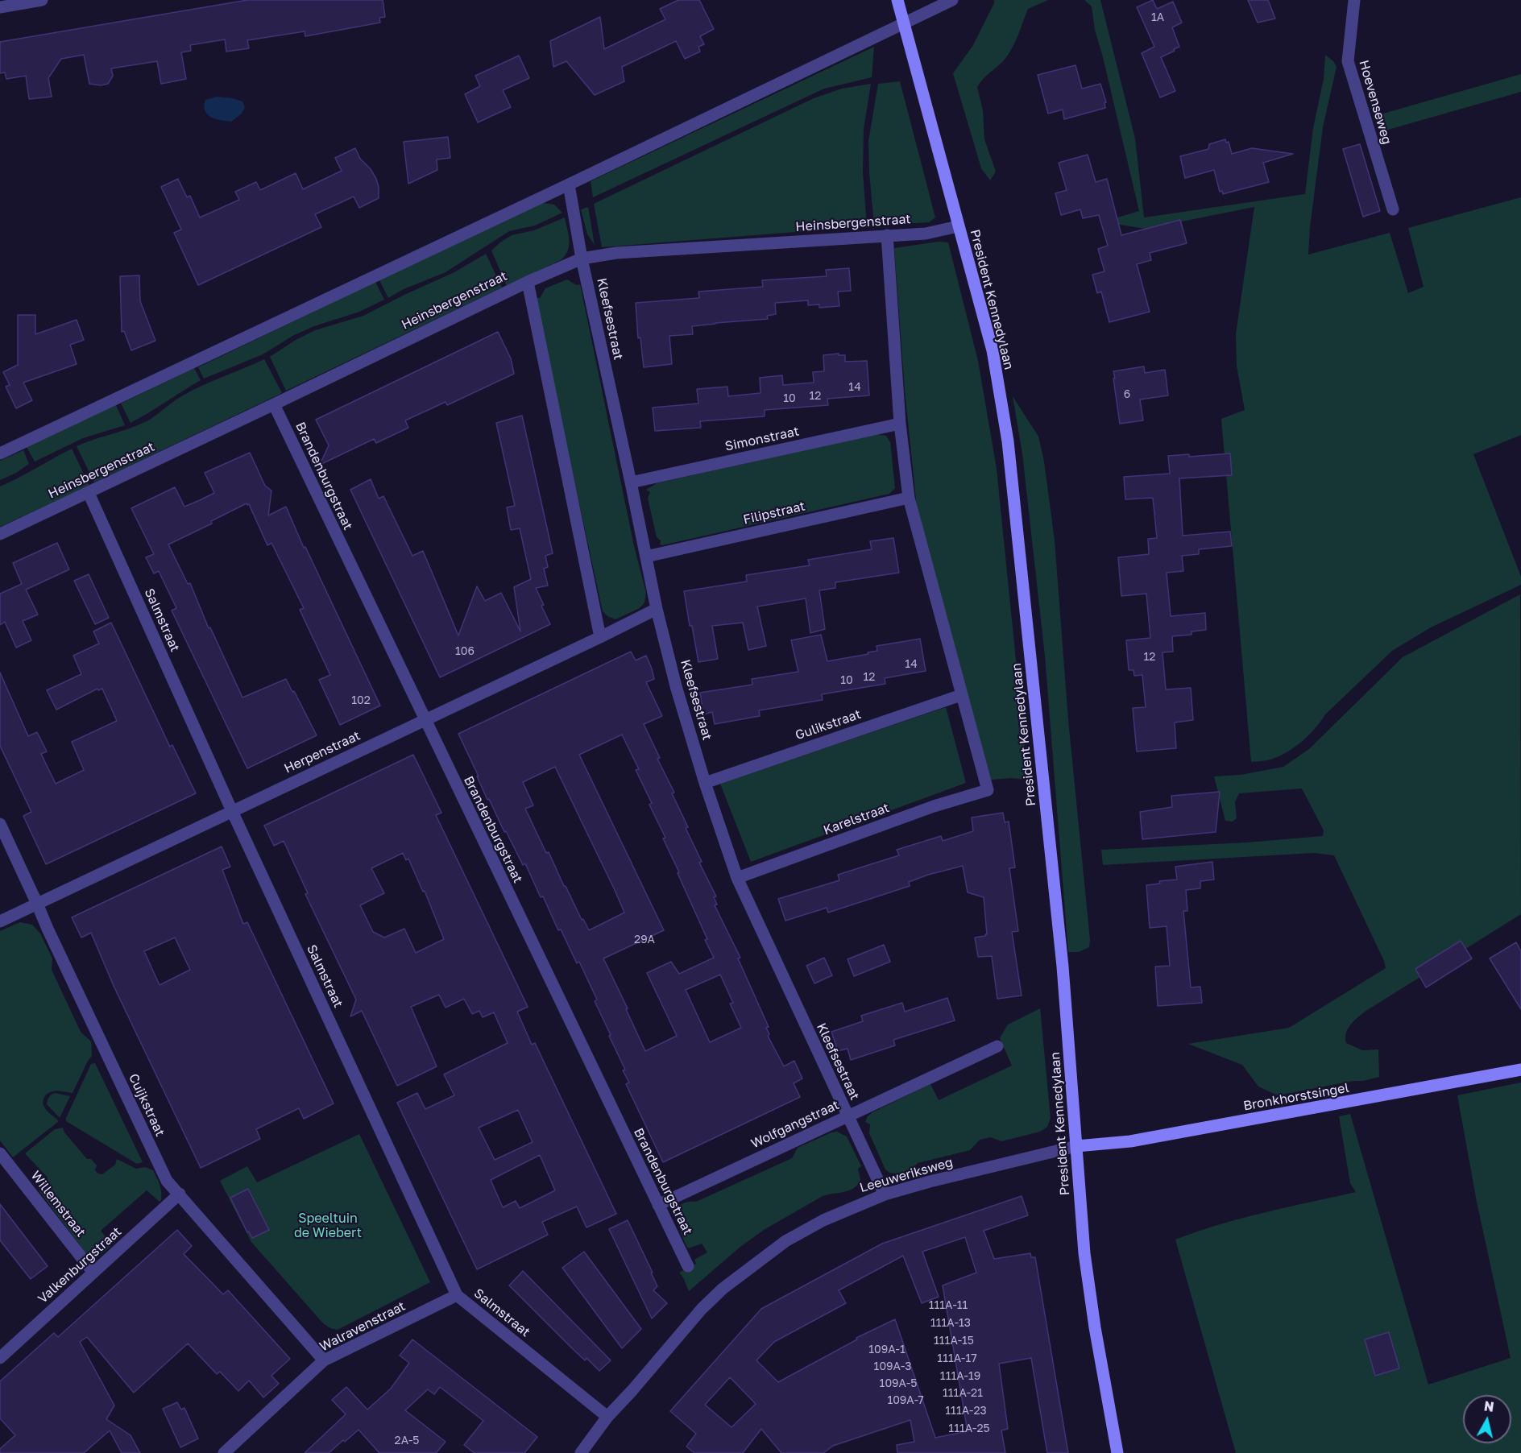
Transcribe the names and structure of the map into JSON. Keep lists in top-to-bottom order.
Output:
{
  "streets": {
    "street": [
      "Hoevenseweg",
      "Heinsbergenstraat",
      "President Kennedylaan",
      "Kleefsestraat",
      "Simonstraat",
      "Brandenburgstraat",
      "Filipstraat",
      "Salmstraat",
      "Gulikstraat",
      "Herpenstraat",
      "Karelstraat",
      "Bronkhorstsingel",
      "Cuijkstraat",
      "Wolfgangstraat",
      "Leeuweriksweg",
      "Willemstraat",
      "Valkenburgstraat",
      "Walravenstraat"
    ]
  },
  "crossings": [
    ["Heinsbergenstraat", "President Kennedylaan"],
    ["Heinsbergenstraat", "Kleefsestraat"],
    ["Heinsbergenstraat", "Brandenburgstraat"],
    ["Heinsbergenstraat", "Salmstraat"],
    ["President Kennedylaan", "Bronkhorstsingel"],
    ["President Kennedylaan", "Leeuweriksweg"],
    ["Kleefsestraat", "Simonstraat"],
    ["Kleefsestraat", "Filipstraat"],
    ["Kleefsestraat", "Gulikstraat"],
    ["Kleefsestraat", "Herpenstraat"],
    ["Kleefsestraat", "Karelstraat"],
    ["Kleefsestraat", "Wolfgangstraat"],
    ["Kleefsestraat", "Leeuweriksweg"],
    ["Brandenburgstraat", "Herpenstraat"],
    ["Brandenburgstraat", "Wolfgangstraat"],
    ["Salmstraat", "Herpenstraat"],
    ["Salmstraat", "Leeuweriksweg"],
    ["Salmstraat", "Walravenstraat"],
    ["Gulikstraat", "Karelstraat"],
    ["Herpenstraat", "Cuijkstraat"],
    ["Bronkhorstsingel", "Leeuweriksweg"],
    ["Cuijkstraat", "Valkenburgstraat"],
    ["Cuijkstraat", "Walravenstraat"],
    ["Willemstraat", "Valkenburgstraat"]
  ],
  "parks": ["Speeltuin de Wiebert"],
  "house_numbers": [
    "1A",
    "14",
    "6",
    "12",
    "10",
    "106",
    "12",
    "14",
    "12",
    "10",
    "102",
    "29A",
    "111A-11",
    "111A-13",
    "111A-15",
    "109A-1",
    "111A-17",
    "109A-3",
    "111A-19",
    "109A-5",
    "111A-21",
    "109A-7",
    "111A-23",
    "111A-25",
    "2A-5"
  ],
  "north": "top"
}
